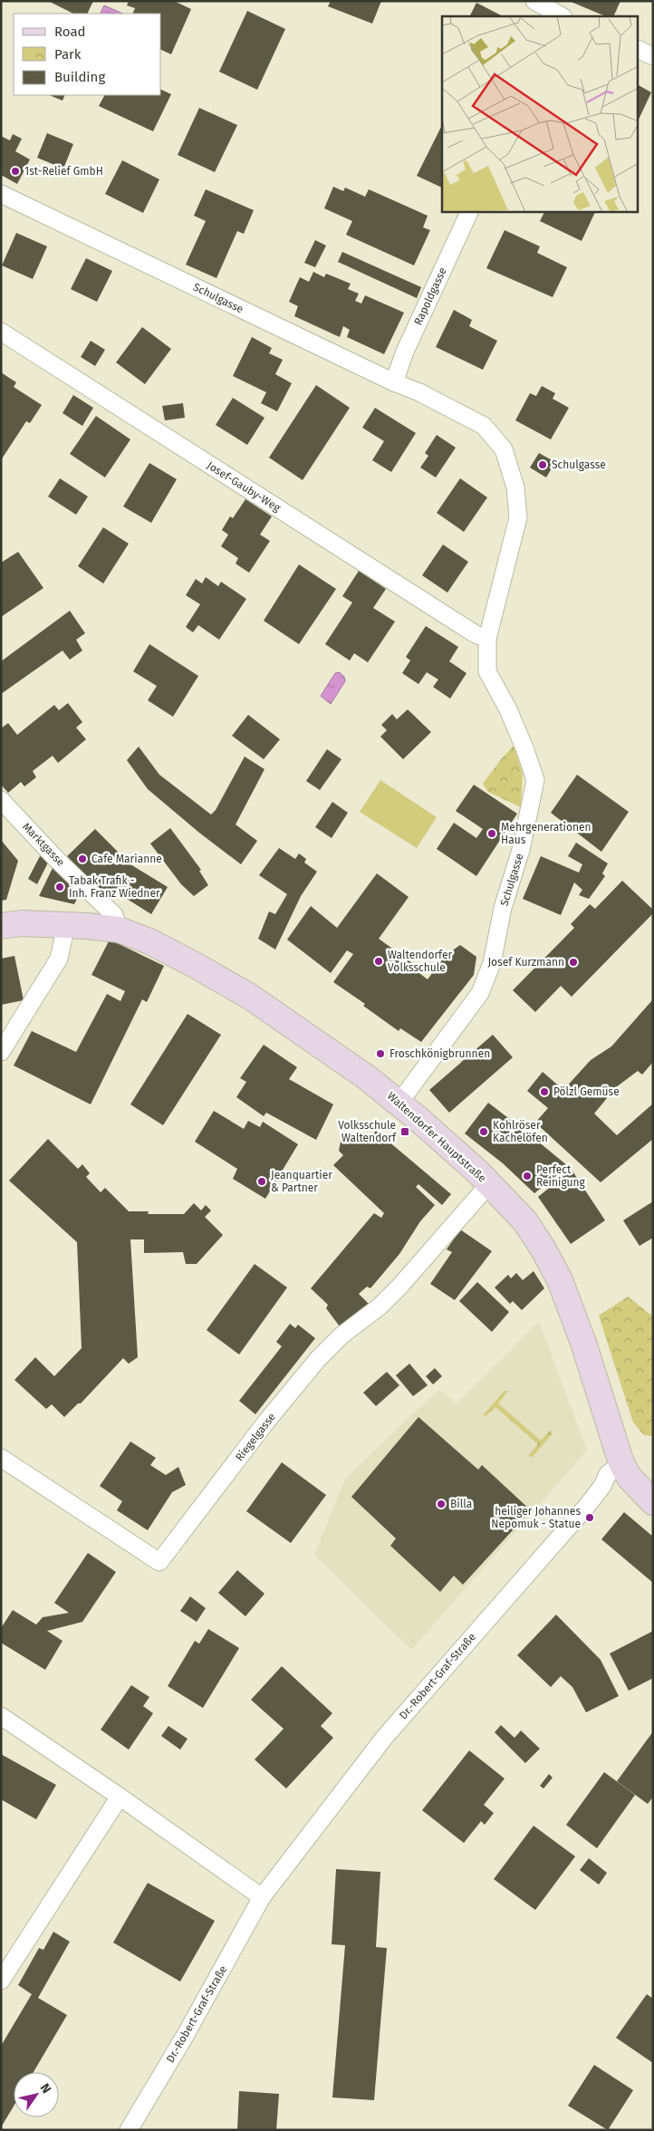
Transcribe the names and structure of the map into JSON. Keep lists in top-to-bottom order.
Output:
{
  "streets": {
    "main road": ["Waltendorfer Hauptstraße"],
    "street": [
      "Rapoldgasse",
      "Schulgasse",
      "Josef-Gauby-Weg",
      "Marktgasse",
      "Riegelgasse",
      "Dr.-Robert-Graf-Straße"
    ]
  },
  "crossings": [
    ["Rapoldgasse", "Schulgasse"],
    ["Schulgasse", "Josef-Gauby-Weg"],
    ["Schulgasse", "Waltendorfer Hauptstraße"],
    ["Marktgasse", "Waltendorfer Hauptstraße"],
    ["Waltendorfer Hauptstraße", "Riegelgasse"],
    ["Waltendorfer Hauptstraße", "Dr.-Robert-Graf-Straße"]
  ],
  "places": {
    "other": [
      "1st-Relief GmbH",
      "Schulgasse",
      "Mehrgenerationen Haus",
      "Cafe Marianne",
      "Tabak Trafik - Inh. Franz Wiedner",
      "Waltendorfer Volksschule",
      "Josef Kurzmann",
      "Froschkönigbrunnen",
      "Pölzl Gemüse",
      "Kohlröser Kachelöfen",
      "Perfect Reinigung",
      "Jeanquartier & Partner",
      "Billa",
      "heiliger Johannes Nepomuk - Statue"
    ],
    "transit": ["Volksschule Waltendorf"]
  },
  "legend": ["Road", "Park", "Building"],
  "north": "top right"
}
